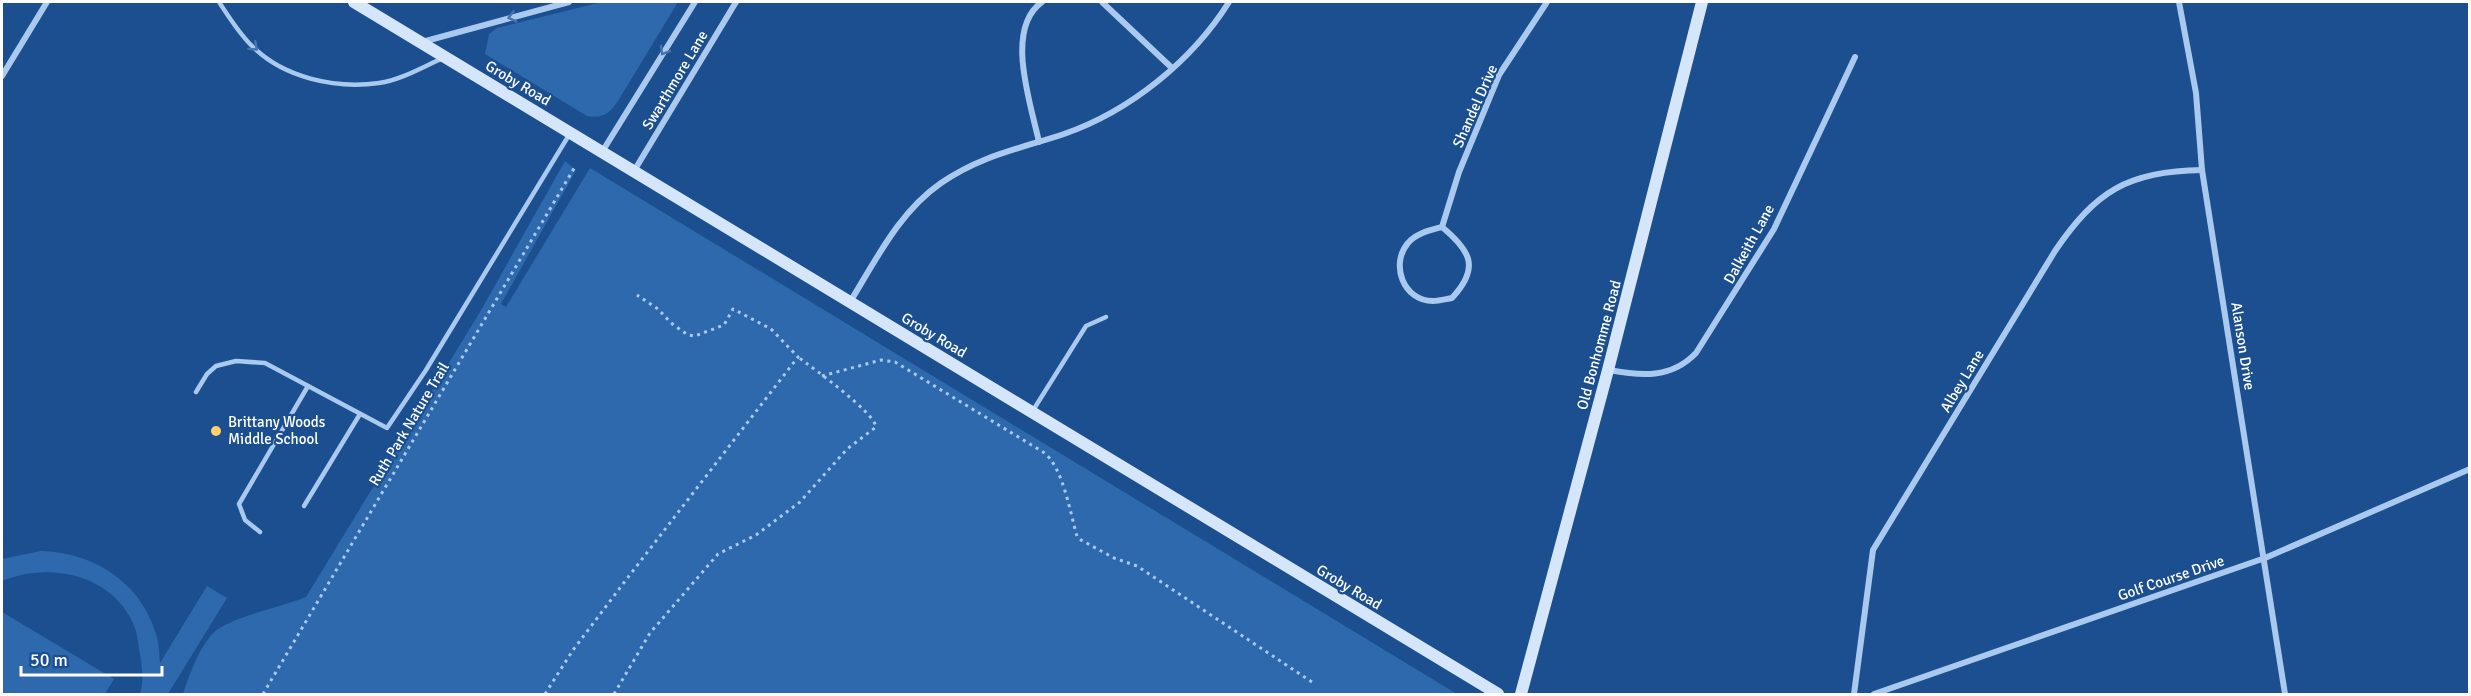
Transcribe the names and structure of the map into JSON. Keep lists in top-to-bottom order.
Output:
{
  "streets": {
    "street": [
      "Swarthmore Lane",
      "Groby Road",
      "Shandel Drive",
      "Dalkeith Lane",
      "Old Bonhomme Road",
      "Alanson Drive",
      "Albey Lane",
      "Golf Course Drive"
    ],
    "path": ["Ruth Park Nature Trail"]
  },
  "crossings": [
    ["Swarthmore Lane", "Groby Road"],
    ["Dalkeith Lane", "Old Bonhomme Road"],
    ["Alanson Drive", "Albey Lane"],
    ["Alanson Drive", "Golf Course Drive"]
  ],
  "places": ["Brittany Woods Middle School"],
  "scale_bar": "50 m"
}
